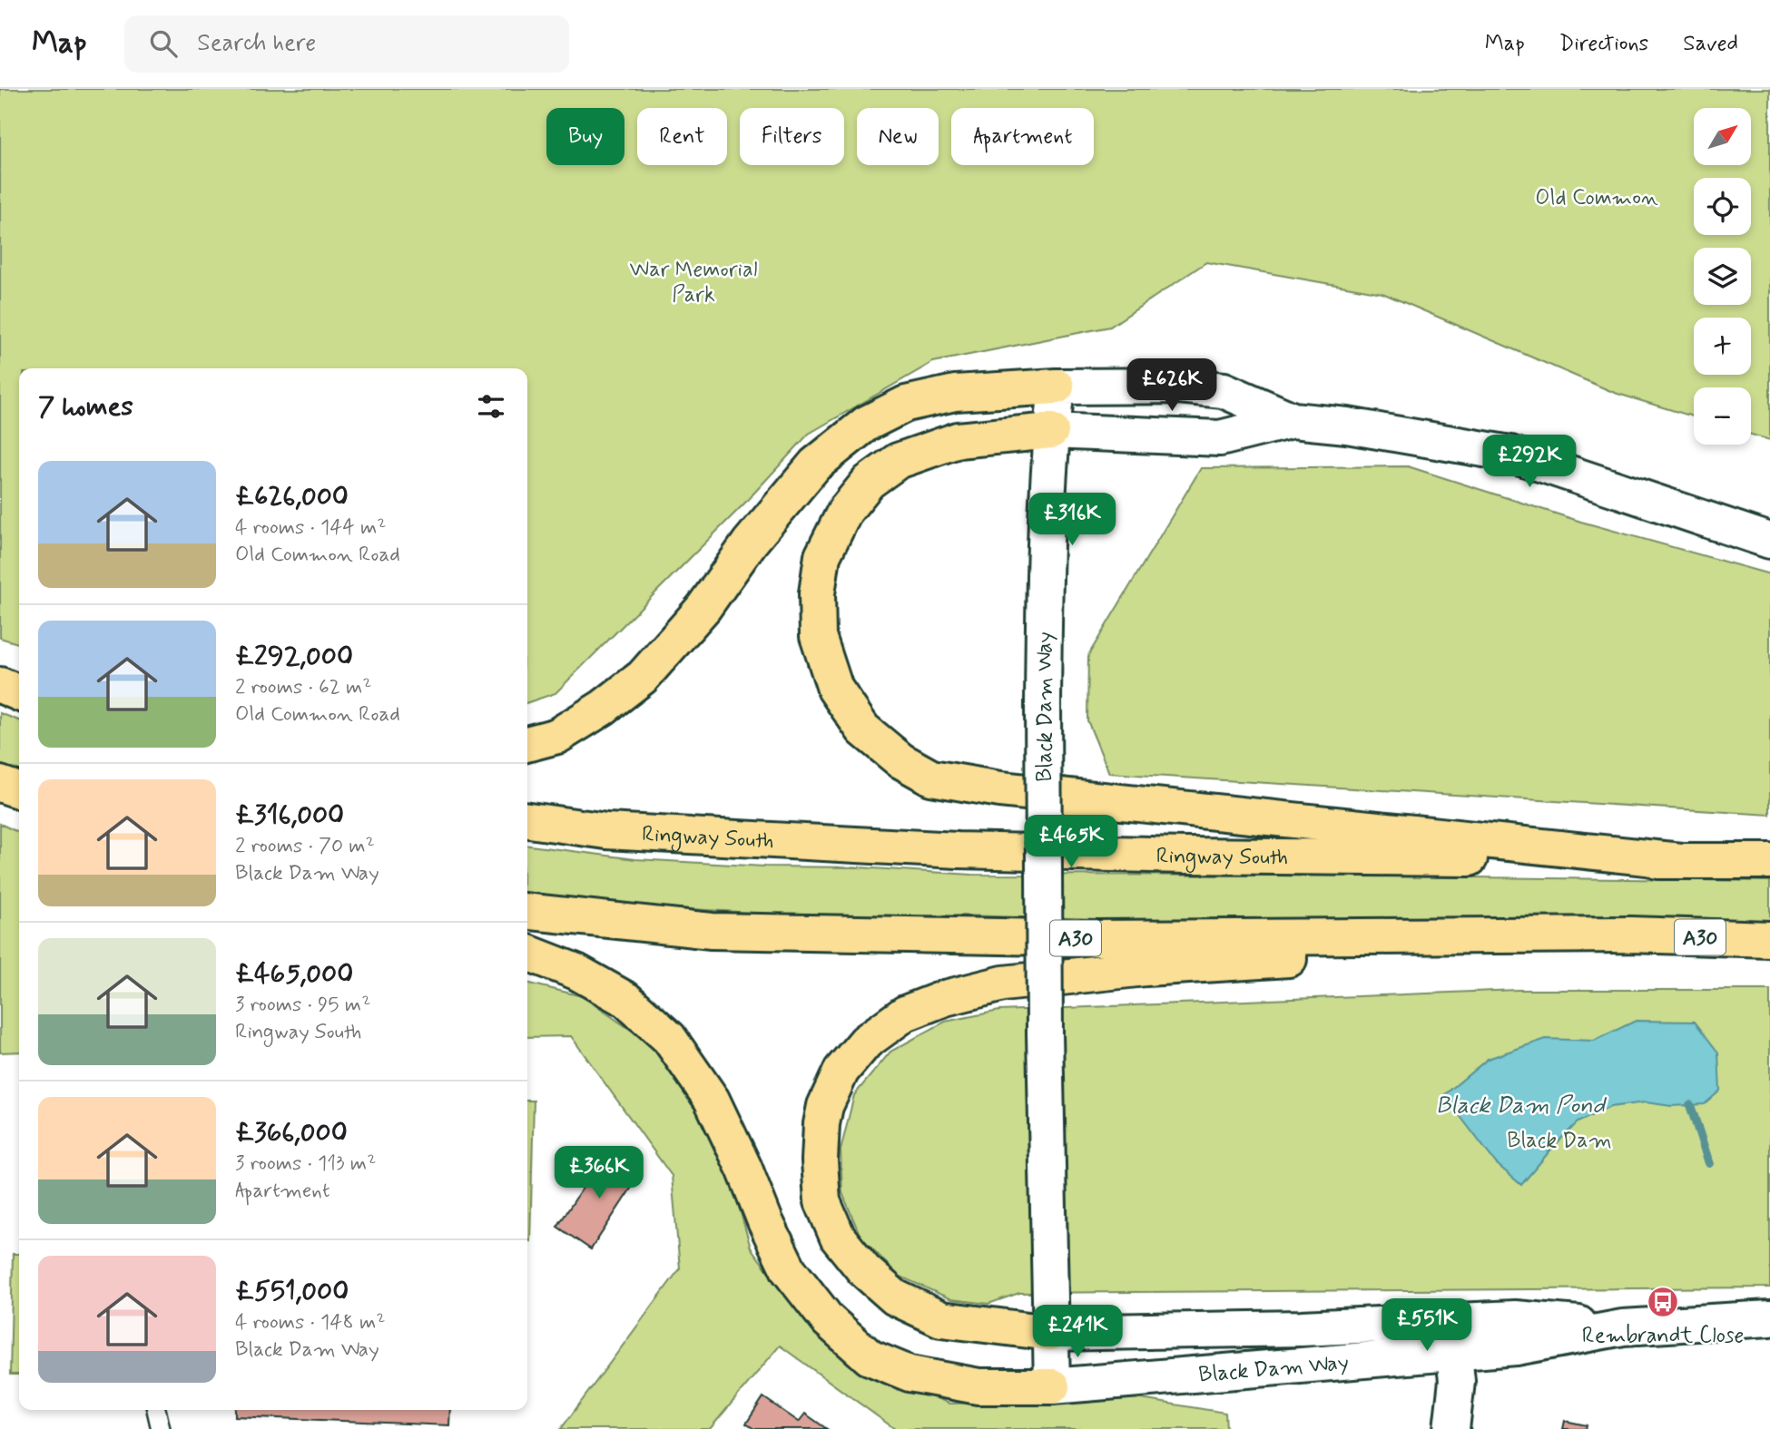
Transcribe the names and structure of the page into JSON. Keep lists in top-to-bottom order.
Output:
{
  "streets": {
    "main road": ["Ringway South", "A30"],
    "street": ["Black Dam Way"]
  },
  "water": ["Black Dam Pond"],
  "parks": ["Old Common", "War Memorial Park", "Black Dam"],
  "places": {
    "bus stop": ["Rembrandt Close"]
  },
  "north": "top right",
  "page": {
    "header": "Map",
    "search": "Search here",
    "nav": ["Map", "Directions", "Saved"],
    "map_buttons": ["+", "−"],
    "chip": [
      "Buy",
      "Rent",
      "Filters",
      "New",
      "Apartment"
    ],
    "price": [
      "£626K",
      "£292K",
      "£316K",
      "£465K",
      "£366K",
      "£551K",
      "£241K"
    ],
    "heading": "7 homes",
    "list": [
      {
        "name": "£626,000",
        "note": "4 rooms · 144 m² · Old Common Road"
      },
      {
        "name": "£292,000",
        "note": "2 rooms · 62 m² · Old Common Road"
      },
      {
        "name": "£316,000",
        "note": "2 rooms · 70 m² · Black Dam Way"
      },
      {
        "name": "£465,000",
        "note": "3 rooms · 95 m² · Ringway South"
      },
      {
        "name": "£366,000",
        "note": "3 rooms · 113 m² · Apartment"
      },
      {
        "name": "£551,000",
        "note": "4 rooms · 148 m² · Black Dam Way"
      }
    ]
  }
}
